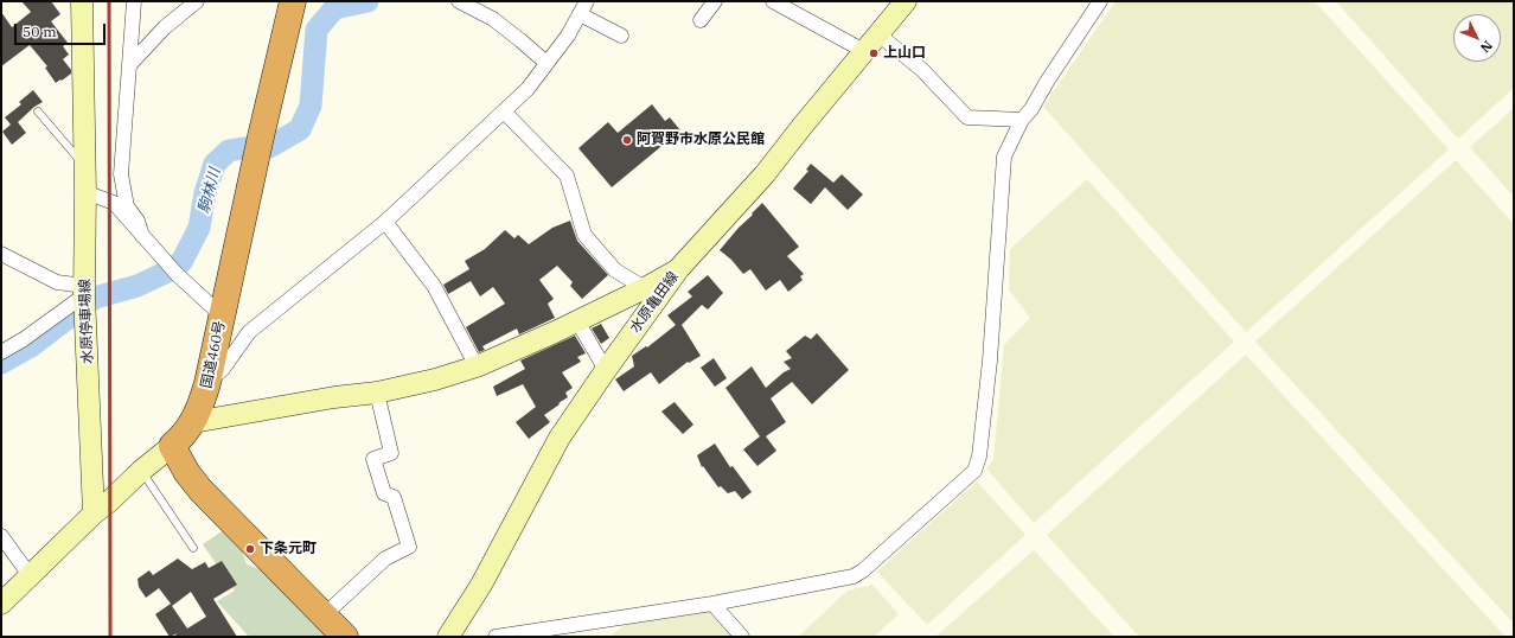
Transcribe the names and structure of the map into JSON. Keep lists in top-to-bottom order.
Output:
{
  "streets": {
    "highway": ["国道460号"],
    "main road": ["水原亀田線", "水原停車場線"]
  },
  "water": ["駒林川"],
  "places": ["上山口", "阿賀野市水原公民館", "下条元町"],
  "scale_bar": "50 m",
  "north": "bottom right"
}
